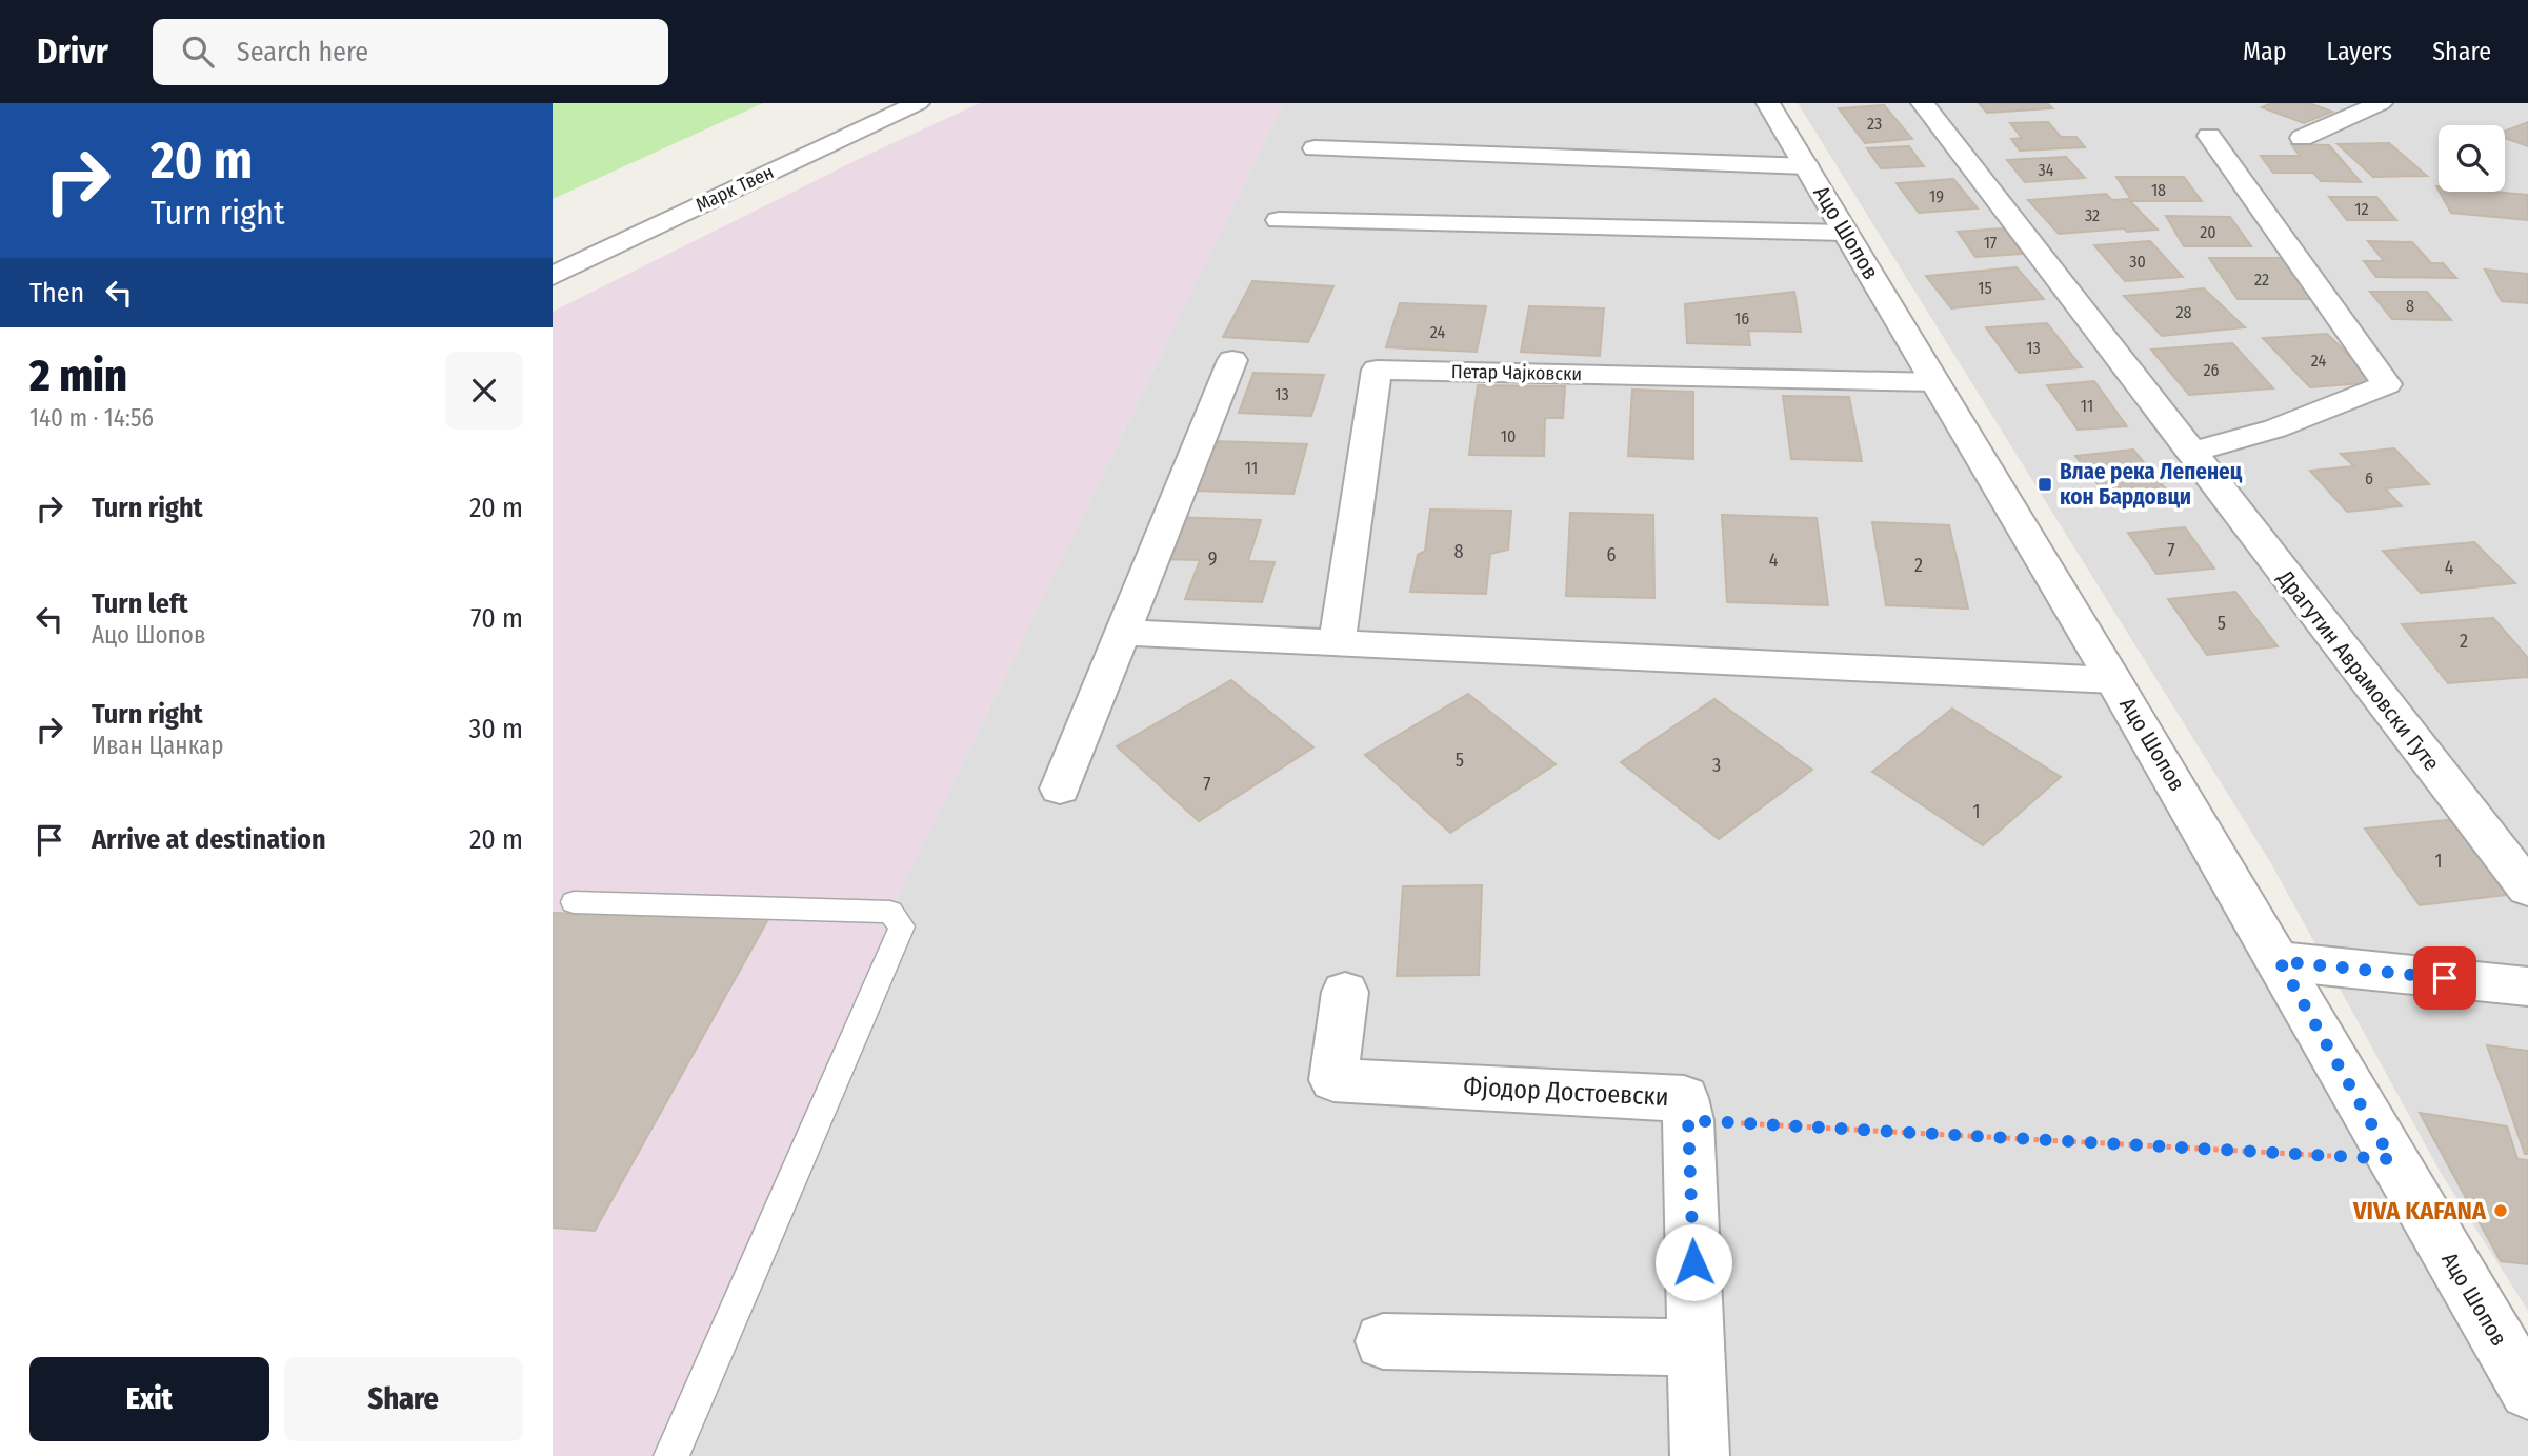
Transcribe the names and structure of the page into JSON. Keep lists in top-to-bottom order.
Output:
{
  "streets": {
    "street": [
      "Марк Твен",
      "Ацо Шопов",
      "Петар Чајковски",
      "Драгутин Аврамовски Гуте",
      "Фјодор Достоевски"
    ]
  },
  "crossings": [
    ["Ацо Шопов", "Петар Чајковски"]
  ],
  "places": {
    "transit": ["Влае река Лепенец кон Бардовци"],
    "other": ["VIVA KAFANA"]
  },
  "house_numbers": [
    "23",
    "34",
    "18",
    "19",
    "12",
    "32",
    "20",
    "17",
    "30",
    "22",
    "15",
    "8",
    "28",
    "16",
    "24",
    "13",
    "24",
    "26",
    "13",
    "11",
    "10",
    "11",
    "6",
    "7",
    "8",
    "6",
    "9",
    "4",
    "2",
    "4",
    "5",
    "2",
    "5",
    "3",
    "7",
    "1",
    "1"
  ],
  "page": {
    "header": "Drivr",
    "search": "Search here",
    "nav": ["Map", "Layers", "Share"],
    "turn": ["20 m", "Turn right"],
    "then": "Then",
    "heading": ["2 min", "140 m · 14:56"],
    "list": [
      {
        "name": "Turn right",
        "value": "20 m"
      },
      {
        "name": "Turn left",
        "note": "Ацо Шопов",
        "value": "70 m"
      },
      {
        "name": "Turn right",
        "note": "Иван Цанкар",
        "value": "30 m"
      },
      {
        "name": "Arrive at destination",
        "value": "20 m"
      }
    ],
    "buttons": ["Exit", "Share"]
  }
}
